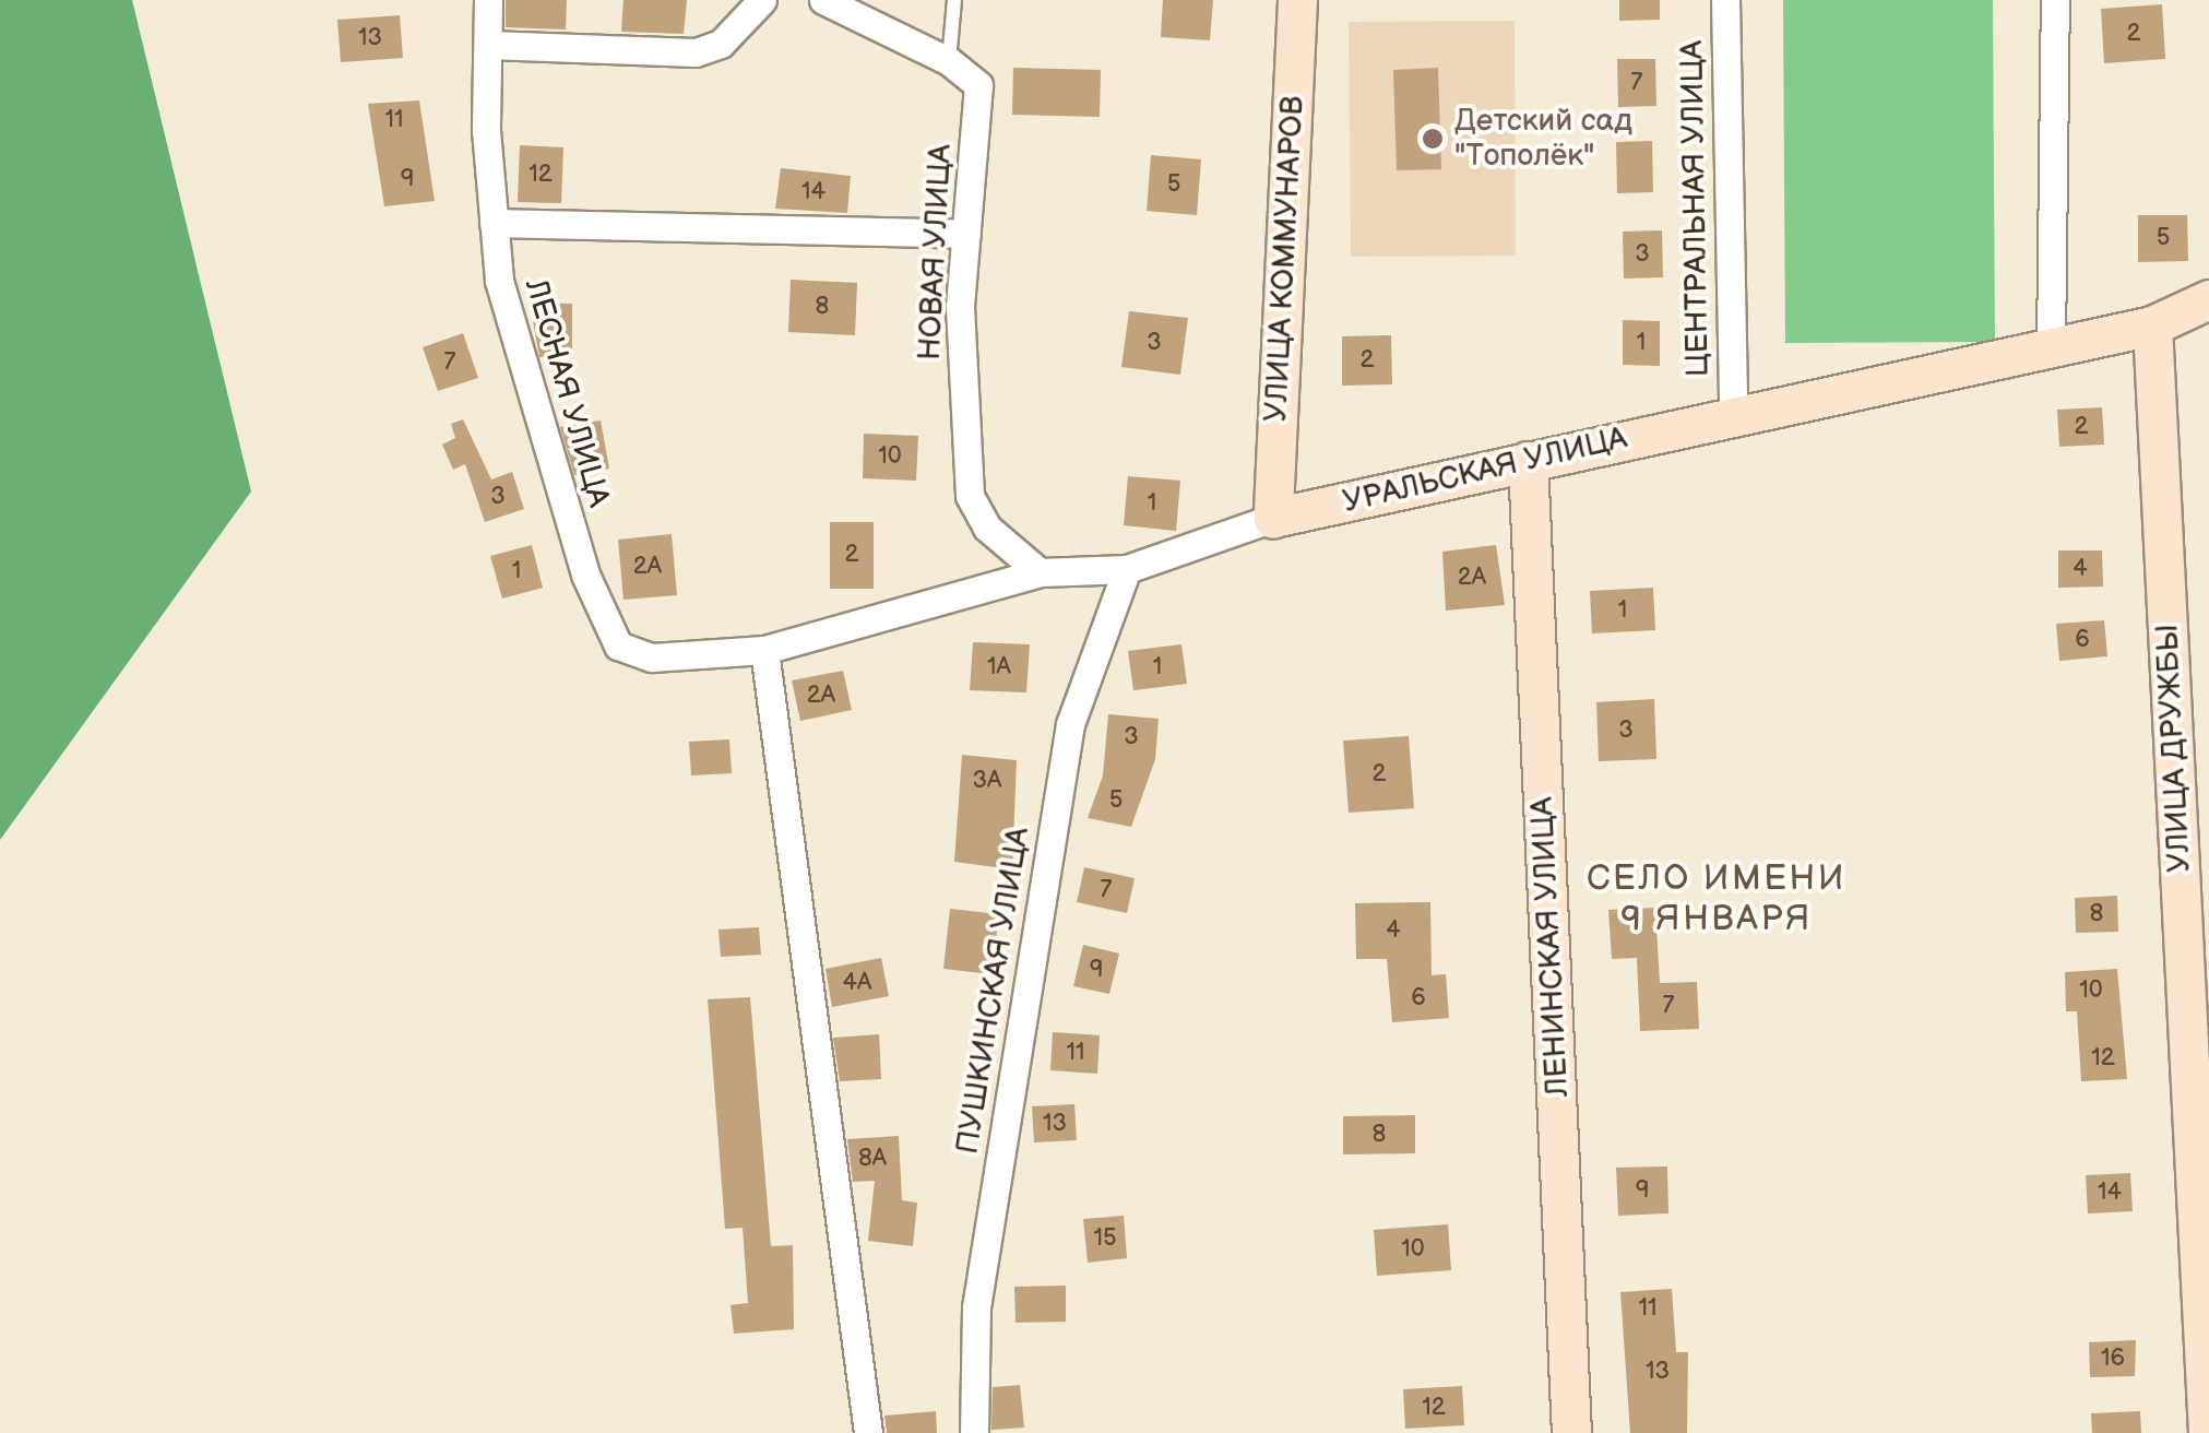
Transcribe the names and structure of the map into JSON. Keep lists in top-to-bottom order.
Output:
{
  "streets": {
    "street": [
      "ЦЕНТРАЛЬНАЯ УЛИЦА",
      "НОВАЯ УЛИЦА",
      "УЛИЦА КОММУНАРОВ",
      "ЛЕСНАЯ УЛИЦА",
      "УРАЛЬСКАЯ УЛИЦА",
      "УЛИЦА ДРУЖБЫ",
      "ЛЕНИНСКАЯ УЛИЦА",
      "ПУШКИНСКАЯ УЛИЦА"
    ]
  },
  "crossings": [
    ["ЦЕНТРАЛЬНАЯ УЛИЦА", "УРАЛЬСКАЯ УЛИЦА"],
    ["НОВАЯ УЛИЦА", "УРАЛЬСКАЯ УЛИЦА"],
    ["УЛИЦА КОММУНАРОВ", "УРАЛЬСКАЯ УЛИЦА"],
    ["ЛЕСНАЯ УЛИЦА", "УРАЛЬСКАЯ УЛИЦА"],
    ["УРАЛЬСКАЯ УЛИЦА", "УЛИЦА ДРУЖБЫ"],
    ["УРАЛЬСКАЯ УЛИЦА", "ЛЕНИНСКАЯ УЛИЦА"],
    ["УРАЛЬСКАЯ УЛИЦА", "ПУШКИНСКАЯ УЛИЦА"]
  ],
  "districts": ["СЕЛО ИМЕНИ 9 ЯНВАРЯ"],
  "places": ["Детский сад \"Тополёк\""],
  "house_numbers": [
    "2",
    "13",
    "7",
    "11",
    "12",
    "9",
    "5",
    "14",
    "5",
    "3",
    "8",
    "3",
    "1",
    "2",
    "7",
    "2",
    "10",
    "3",
    "1",
    "2",
    "2А",
    "4",
    "1",
    "2А",
    "1",
    "6",
    "1А",
    "1",
    "2А",
    "3",
    "3",
    "2",
    "3А",
    "5",
    "7",
    "8",
    "4",
    "9",
    "4А",
    "10",
    "6",
    "7",
    "11",
    "12",
    "13",
    "8",
    "8А",
    "9",
    "14",
    "15",
    "10",
    "11",
    "16",
    "13",
    "12"
  ]
}
